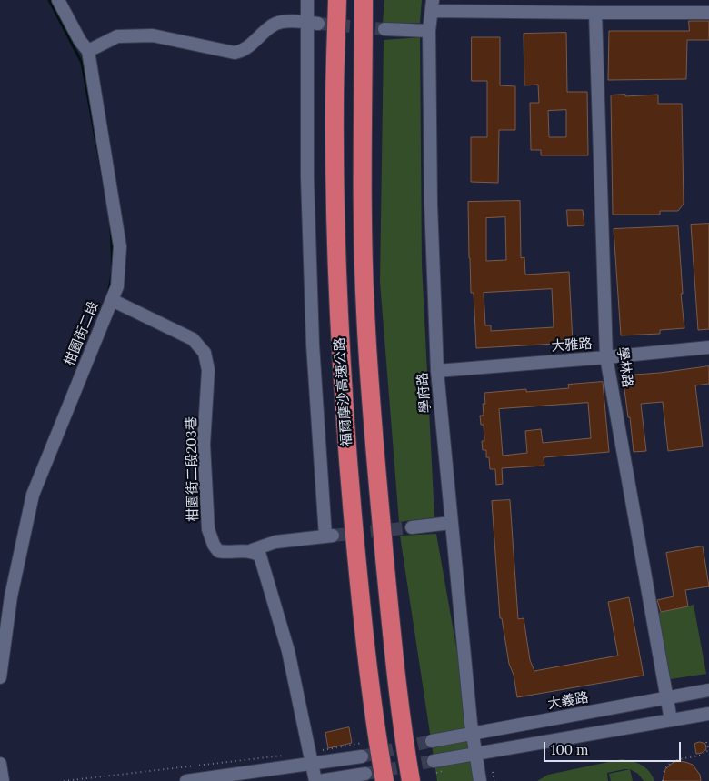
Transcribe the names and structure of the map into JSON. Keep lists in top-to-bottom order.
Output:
{
  "streets": {
    "highway": ["福爾摩沙高速公路"],
    "street": [
      "柑園街二段",
      "大雅路",
      "學林路",
      "學府路",
      "柑園街二段203巷",
      "大義路"
    ]
  },
  "crossings": [
    ["柑園街二段", "柑園街二段203巷"],
    ["大雅路", "學林路"],
    ["大雅路", "學府路"],
    ["學林路", "大義路"],
    ["學府路", "大義路"]
  ],
  "scale_bar": "100 m"
}
